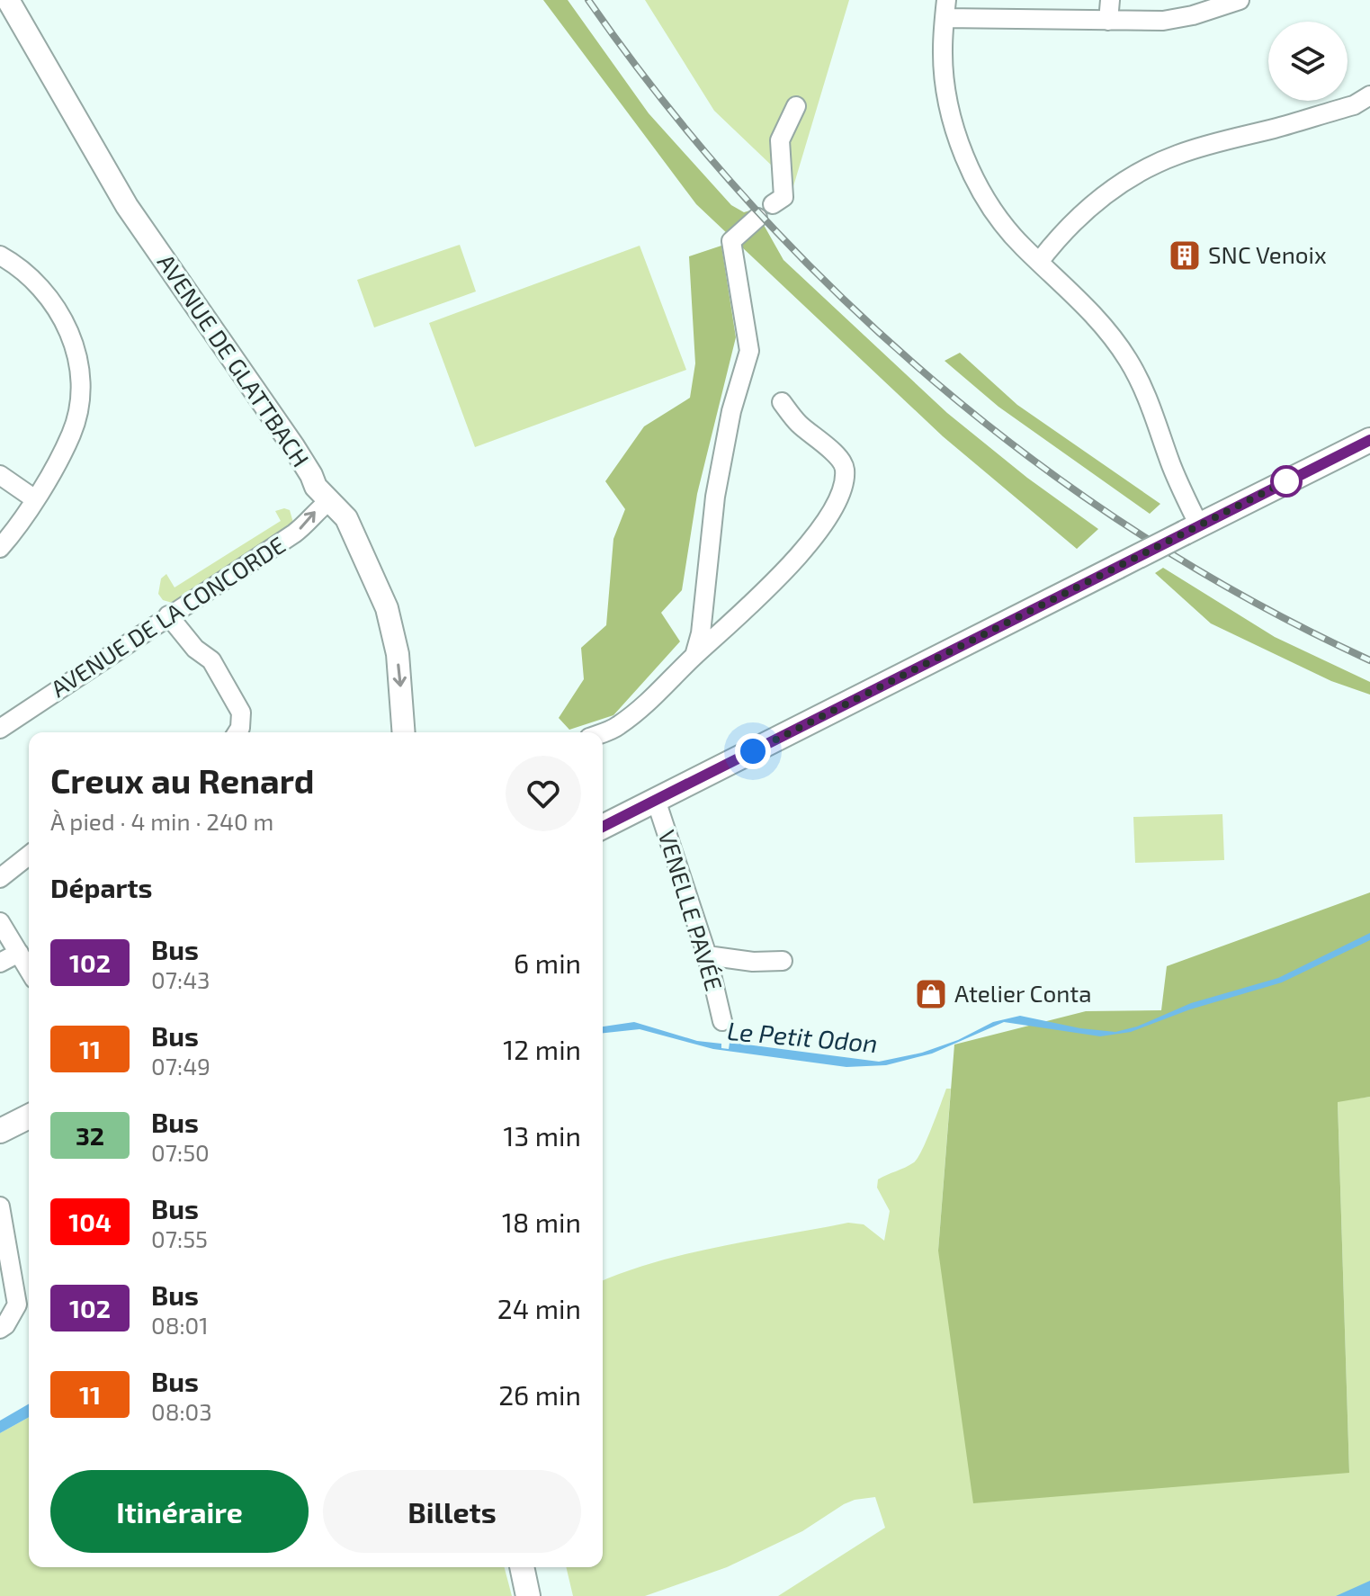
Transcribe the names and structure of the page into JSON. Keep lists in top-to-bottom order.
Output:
{
  "streets": {
    "street": ["AVENUE DE GLATTBACH", "AVENUE DE LA CONCORDE", "VENELLE PAVÉE"]
  },
  "crossings": [
    ["AVENUE DE GLATTBACH", "AVENUE DE LA CONCORDE"]
  ],
  "one_way": ["AVENUE DE LA CONCORDE"],
  "water": ["Le Petit Odon"],
  "places": {
    "building": ["SNC Venoix"],
    "shop": ["Atelier Conta"]
  },
  "lines": ["bus line 102"],
  "page": {
    "heading": [
      ["Creux au Renard", "À pied · 4 min · 240 m"],
      "Départs"
    ],
    "list": [
      {
        "mark": "102",
        "name": "Bus",
        "note": "07:43",
        "value": "6 min"
      },
      {
        "mark": "11",
        "name": "Bus",
        "note": "07:49",
        "value": "12 min"
      },
      {
        "mark": "32",
        "name": "Bus",
        "note": "07:50",
        "value": "13 min"
      },
      {
        "mark": "104",
        "name": "Bus",
        "note": "07:55",
        "value": "18 min"
      },
      {
        "mark": "102",
        "name": "Bus",
        "note": "08:01",
        "value": "24 min"
      },
      {
        "mark": "11",
        "name": "Bus",
        "note": "08:03",
        "value": "26 min"
      }
    ],
    "buttons": ["Itinéraire", "Billets"]
  }
}
